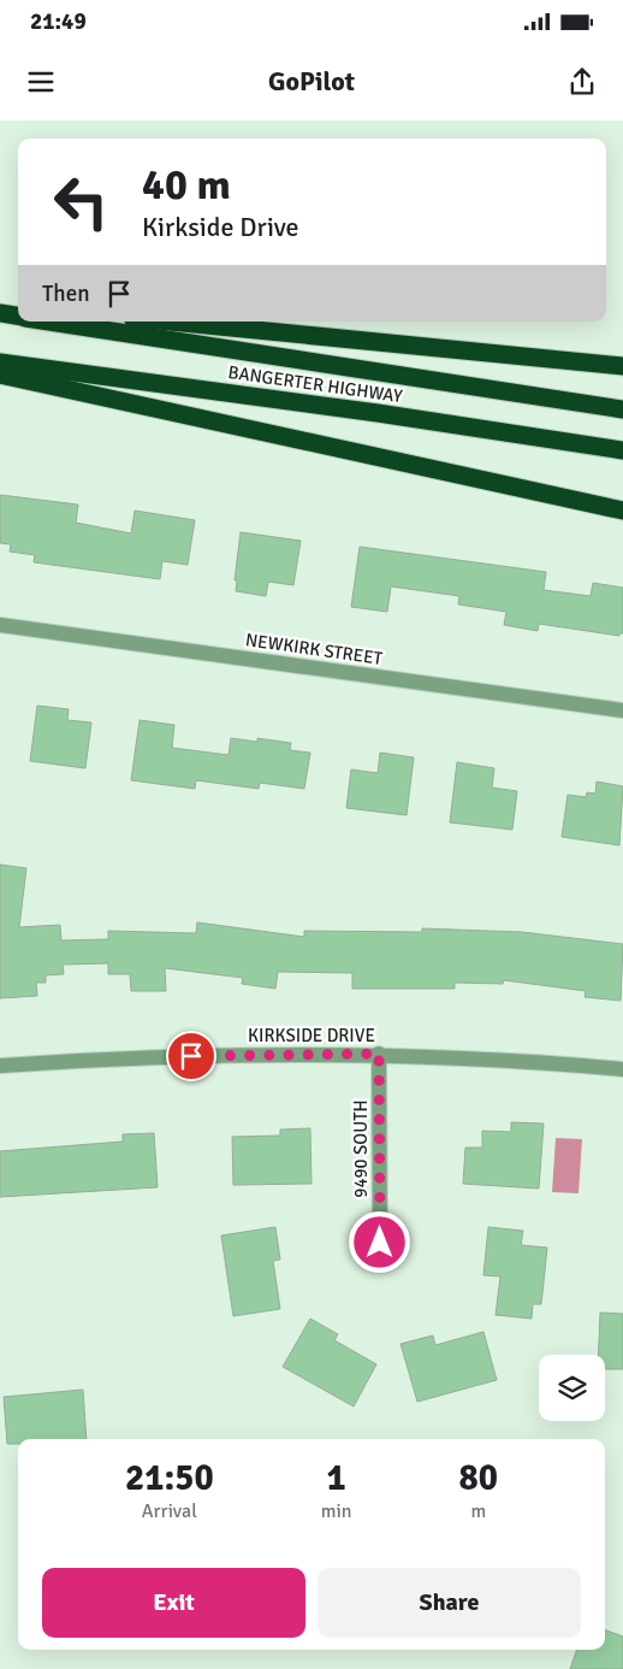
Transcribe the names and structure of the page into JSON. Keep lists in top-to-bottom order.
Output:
{
  "streets": {
    "highway": ["BANGERTER HIGHWAY"],
    "street": ["NEWKIRK STREET", "KIRKSIDE DRIVE", "9490 SOUTH"]
  },
  "crossings": [
    ["KIRKSIDE DRIVE", "9490 SOUTH"]
  ],
  "page": {
    "status": "21:49",
    "header": "GoPilot",
    "turn": ["40 m", "Kirkside Drive"],
    "then": "Then",
    "eta": [
      "21:50",
      "Arrival",
      "1",
      "min",
      "80",
      "m"
    ],
    "buttons": ["Exit", "Share"]
  }
}
